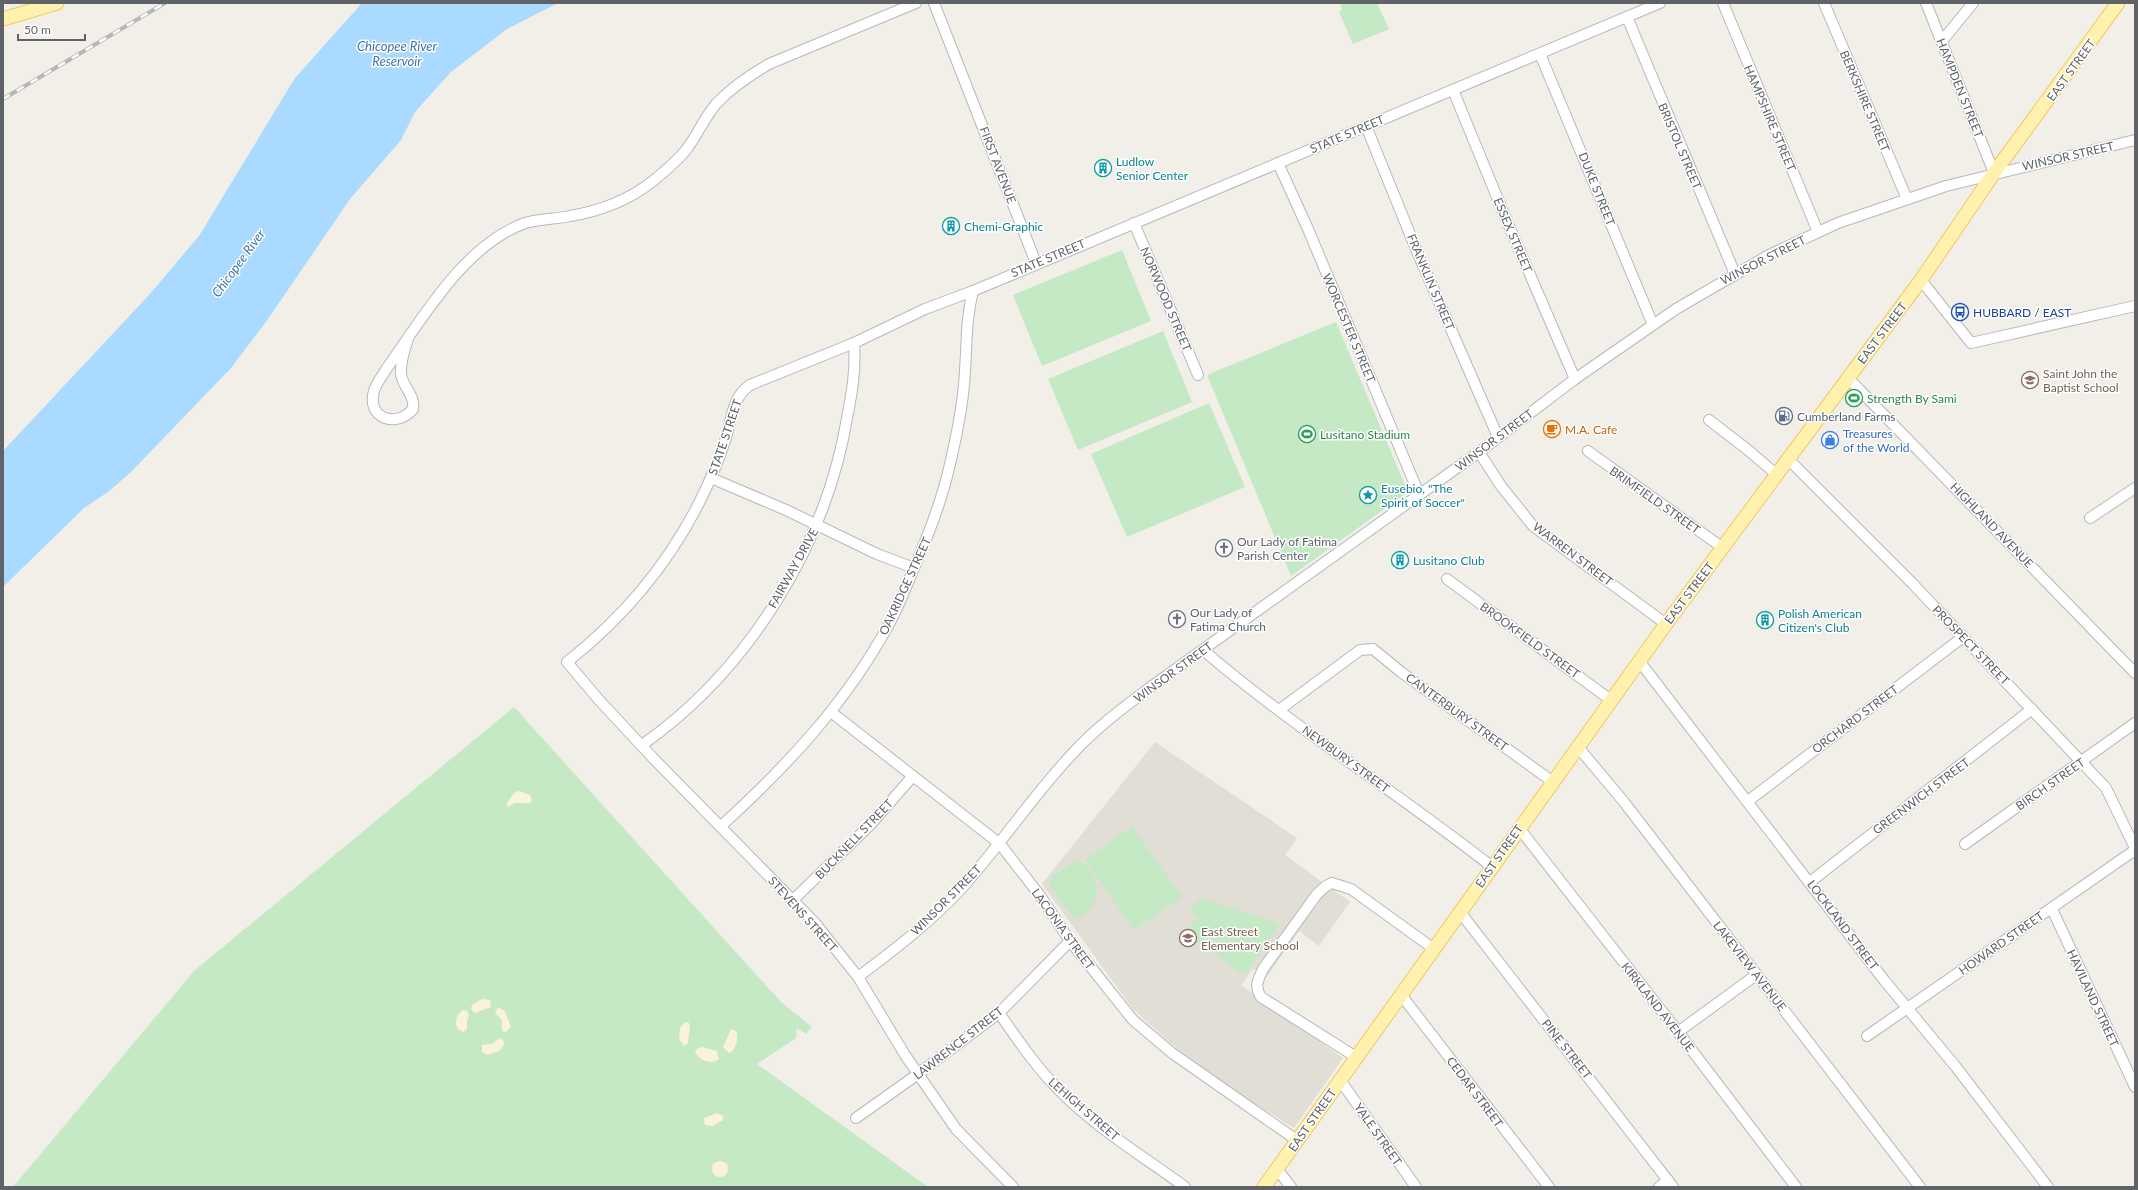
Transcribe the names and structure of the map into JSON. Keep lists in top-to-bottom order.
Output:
{
  "streets": {
    "main road": ["EAST STREET"],
    "street": [
      "HAMPDEN STREET",
      "BERKSHIRE STREET",
      "HAMPSHIRE STREET",
      "STATE STREET",
      "BRISTOL STREET",
      "WINSOR STREET",
      "FIRST AVENUE",
      "DUKE STREET",
      "ESSEX STREET",
      "FRANKLIN STREET",
      "NORWOOD STREET",
      "WORCESTER STREET",
      "BRIMFIELD STREET",
      "HIGHLAND AVENUE",
      "WARREN STREET",
      "FAIRWAY DRIVE",
      "OAKRIDGE STREET",
      "BROOKFIELD STREET",
      "PROSPECT STREET",
      "CANTERBURY STREET",
      "ORCHARD STREET",
      "NEWBURY STREET",
      "BIRCH STREET",
      "GREENWICH STREET",
      "BUCKNELL STREET",
      "STEVENS STREET",
      "LOCKLAND STREET",
      "LACONIA STREET",
      "HOWARD STREET",
      "LAKEVIEW AVENUE",
      "HAVILAND STREET",
      "KIRKLAND AVENUE",
      "LAWRENCE STREET",
      "PINE STREET",
      "CEDAR STREET",
      "LEHIGH STREET",
      "YALE STREET"
    ]
  },
  "crossings": [
    ["EAST STREET", "HAMPDEN STREET"],
    ["EAST STREET", "WINSOR STREET"],
    ["EAST STREET", "BRIMFIELD STREET"],
    ["EAST STREET", "HIGHLAND AVENUE"],
    ["EAST STREET", "WARREN STREET"],
    ["EAST STREET", "BROOKFIELD STREET"],
    ["EAST STREET", "PROSPECT STREET"],
    ["EAST STREET", "CANTERBURY STREET"],
    ["EAST STREET", "NEWBURY STREET"],
    ["EAST STREET", "LOCKLAND STREET"],
    ["EAST STREET", "LACONIA STREET"],
    ["EAST STREET", "LAKEVIEW AVENUE"],
    ["EAST STREET", "KIRKLAND AVENUE"],
    ["EAST STREET", "PINE STREET"],
    ["EAST STREET", "CEDAR STREET"],
    ["EAST STREET", "YALE STREET"],
    ["HAMPDEN STREET", "WINSOR STREET"],
    ["BERKSHIRE STREET", "WINSOR STREET"],
    ["HAMPSHIRE STREET", "WINSOR STREET"],
    ["STATE STREET", "BRISTOL STREET"],
    ["STATE STREET", "FIRST AVENUE"],
    ["STATE STREET", "DUKE STREET"],
    ["STATE STREET", "ESSEX STREET"],
    ["STATE STREET", "FRANKLIN STREET"],
    ["STATE STREET", "NORWOOD STREET"],
    ["STATE STREET", "WORCESTER STREET"],
    ["STATE STREET", "FAIRWAY DRIVE"],
    ["STATE STREET", "OAKRIDGE STREET"],
    ["STATE STREET", "STEVENS STREET"],
    ["BRISTOL STREET", "WINSOR STREET"],
    ["WINSOR STREET", "DUKE STREET"],
    ["WINSOR STREET", "ESSEX STREET"],
    ["WINSOR STREET", "FRANKLIN STREET"],
    ["WINSOR STREET", "WORCESTER STREET"],
    ["WINSOR STREET", "WARREN STREET"],
    ["WINSOR STREET", "NEWBURY STREET"],
    ["WINSOR STREET", "STEVENS STREET"],
    ["WINSOR STREET", "LACONIA STREET"],
    ["FAIRWAY DRIVE", "STEVENS STREET"],
    ["OAKRIDGE STREET", "STEVENS STREET"],
    ["OAKRIDGE STREET", "LACONIA STREET"],
    ["PROSPECT STREET", "ORCHARD STREET"],
    ["PROSPECT STREET", "BIRCH STREET"],
    ["PROSPECT STREET", "GREENWICH STREET"],
    ["PROSPECT STREET", "HOWARD STREET"],
    ["CANTERBURY STREET", "NEWBURY STREET"],
    ["ORCHARD STREET", "LOCKLAND STREET"],
    ["GREENWICH STREET", "LOCKLAND STREET"],
    ["BUCKNELL STREET", "STEVENS STREET"],
    ["BUCKNELL STREET", "LACONIA STREET"],
    ["STEVENS STREET", "LAWRENCE STREET"],
    ["LOCKLAND STREET", "HOWARD STREET"],
    ["LACONIA STREET", "LAWRENCE STREET"],
    ["HOWARD STREET", "HAVILAND STREET"],
    ["LAWRENCE STREET", "LEHIGH STREET"]
  ],
  "water": ["Chicopee River Reservoir", "Chicopee River"],
  "places": {
    "building": [
      "Ludlow Senior Center",
      "Chemi-Graphic",
      "Lusitano Club",
      "Polish American Citizen's Club"
    ],
    "bus stop": ["HUBBARD / EAST"],
    "school or university": ["Saint John the Baptist School", "East Street Elementary School"],
    "sports": ["Strength By Sami", "Lusitano Stadium"],
    "fuel station": ["Cumberland Farms"],
    "cafe": ["M.A. Cafe"],
    "shop": ["Treasures of the World"],
    "place": ["Eusebio, \"The Spirit of Soccer\""],
    "church": ["Our Lady of Fatima Parish Center", "Our Lady of Fatima Church"]
  },
  "scale_bar": "50 m"
}
